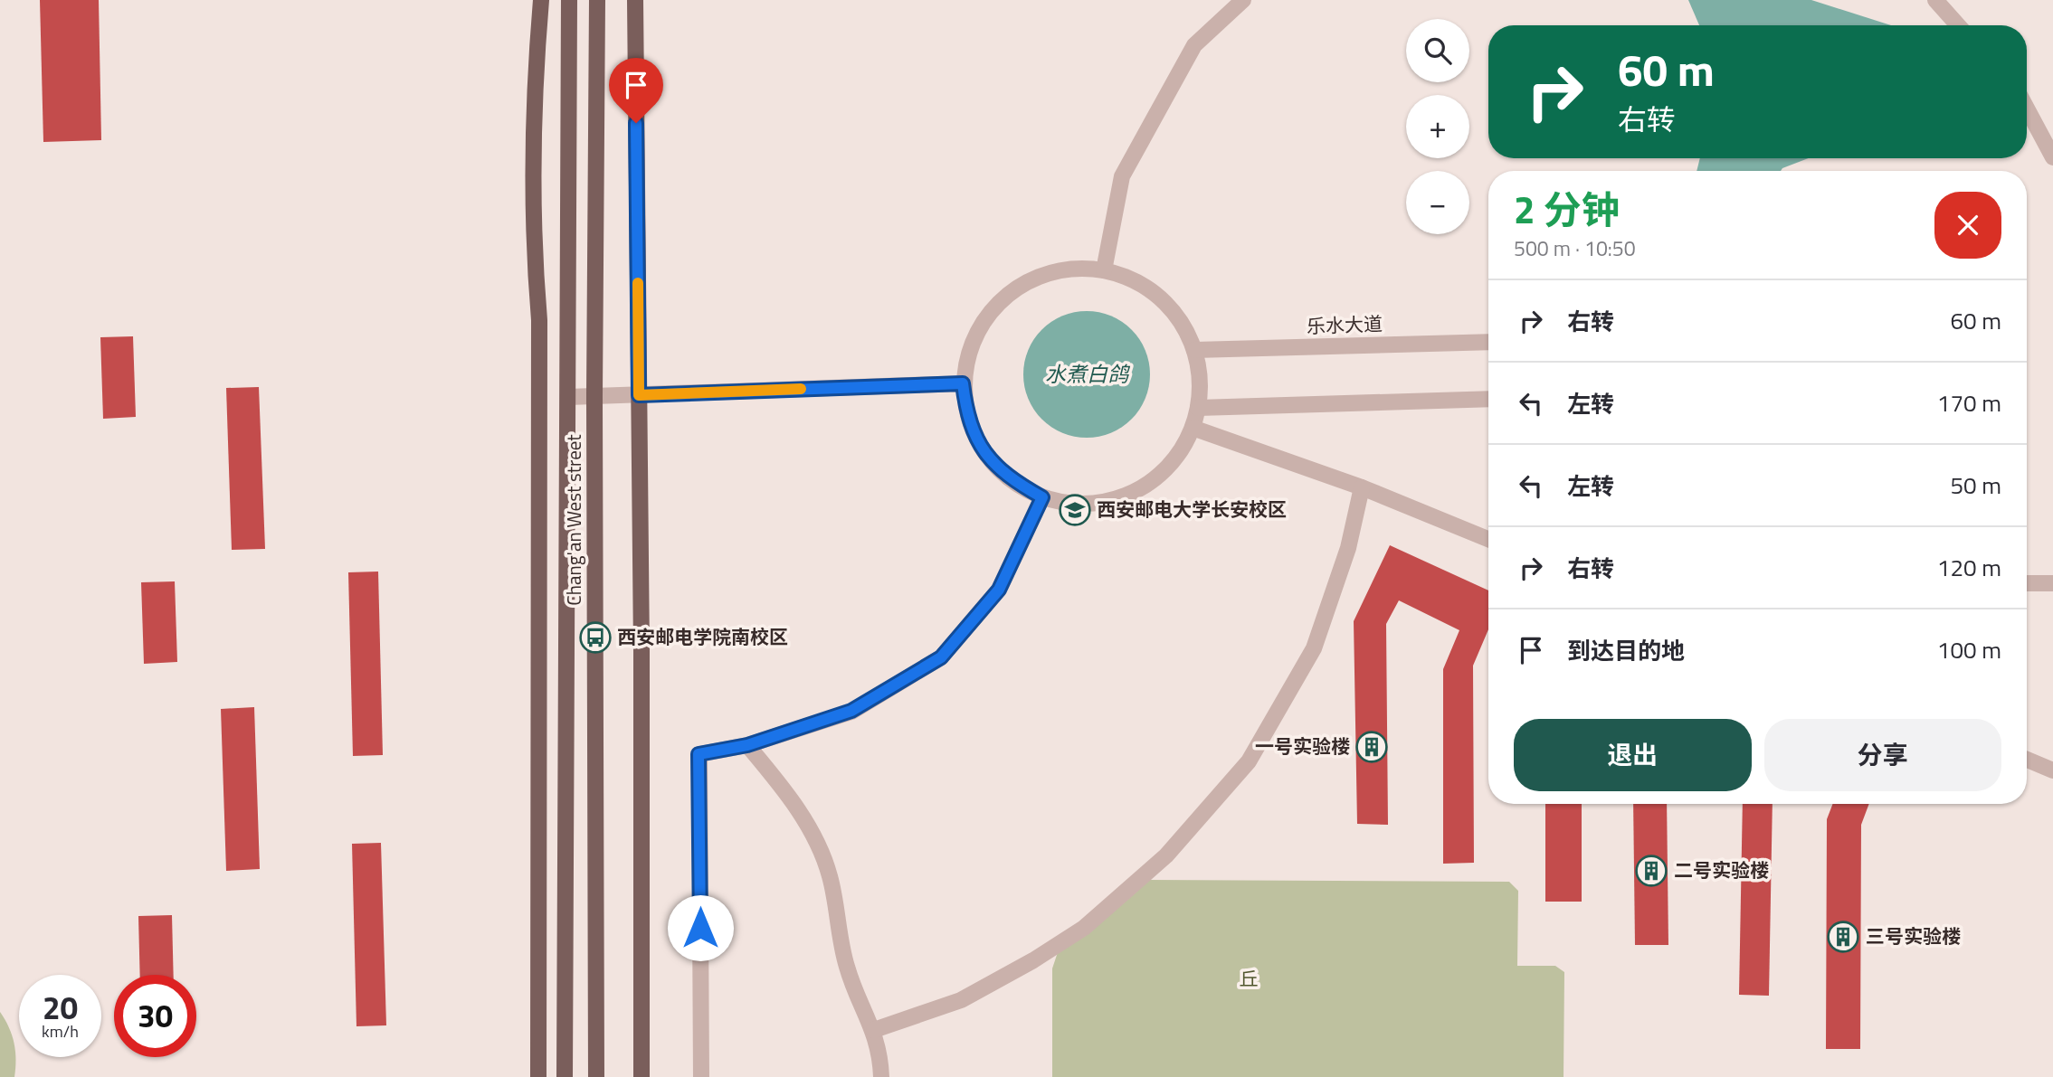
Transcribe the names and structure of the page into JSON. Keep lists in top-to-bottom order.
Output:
{
  "streets": {
    "main road": ["Chang'an West street"],
    "street": ["乐水大道"]
  },
  "water": ["水煮白鸽"],
  "parks": ["丘"],
  "places": {
    "school or university": ["西安邮电大学长安校区"],
    "bus stop": ["西安邮电学院南校区"],
    "building": ["一号实验楼", "二号实验楼", "三号实验楼"]
  },
  "page": {
    "map_buttons": ["+", "−"],
    "turn": ["60 m", "右转"],
    "heading": ["2 分钟", "500 m · 10:50"],
    "list": [
      {
        "name": "右转",
        "value": "60 m"
      },
      {
        "name": "左转",
        "value": "170 m"
      },
      {
        "name": "左转",
        "value": "50 m"
      },
      {
        "name": "右转",
        "value": "120 m"
      },
      {
        "name": "到达目的地",
        "value": "100 m"
      }
    ],
    "buttons": ["退出", "分享"],
    "speed": "20 km/h",
    "limit": "30"
  }
}
